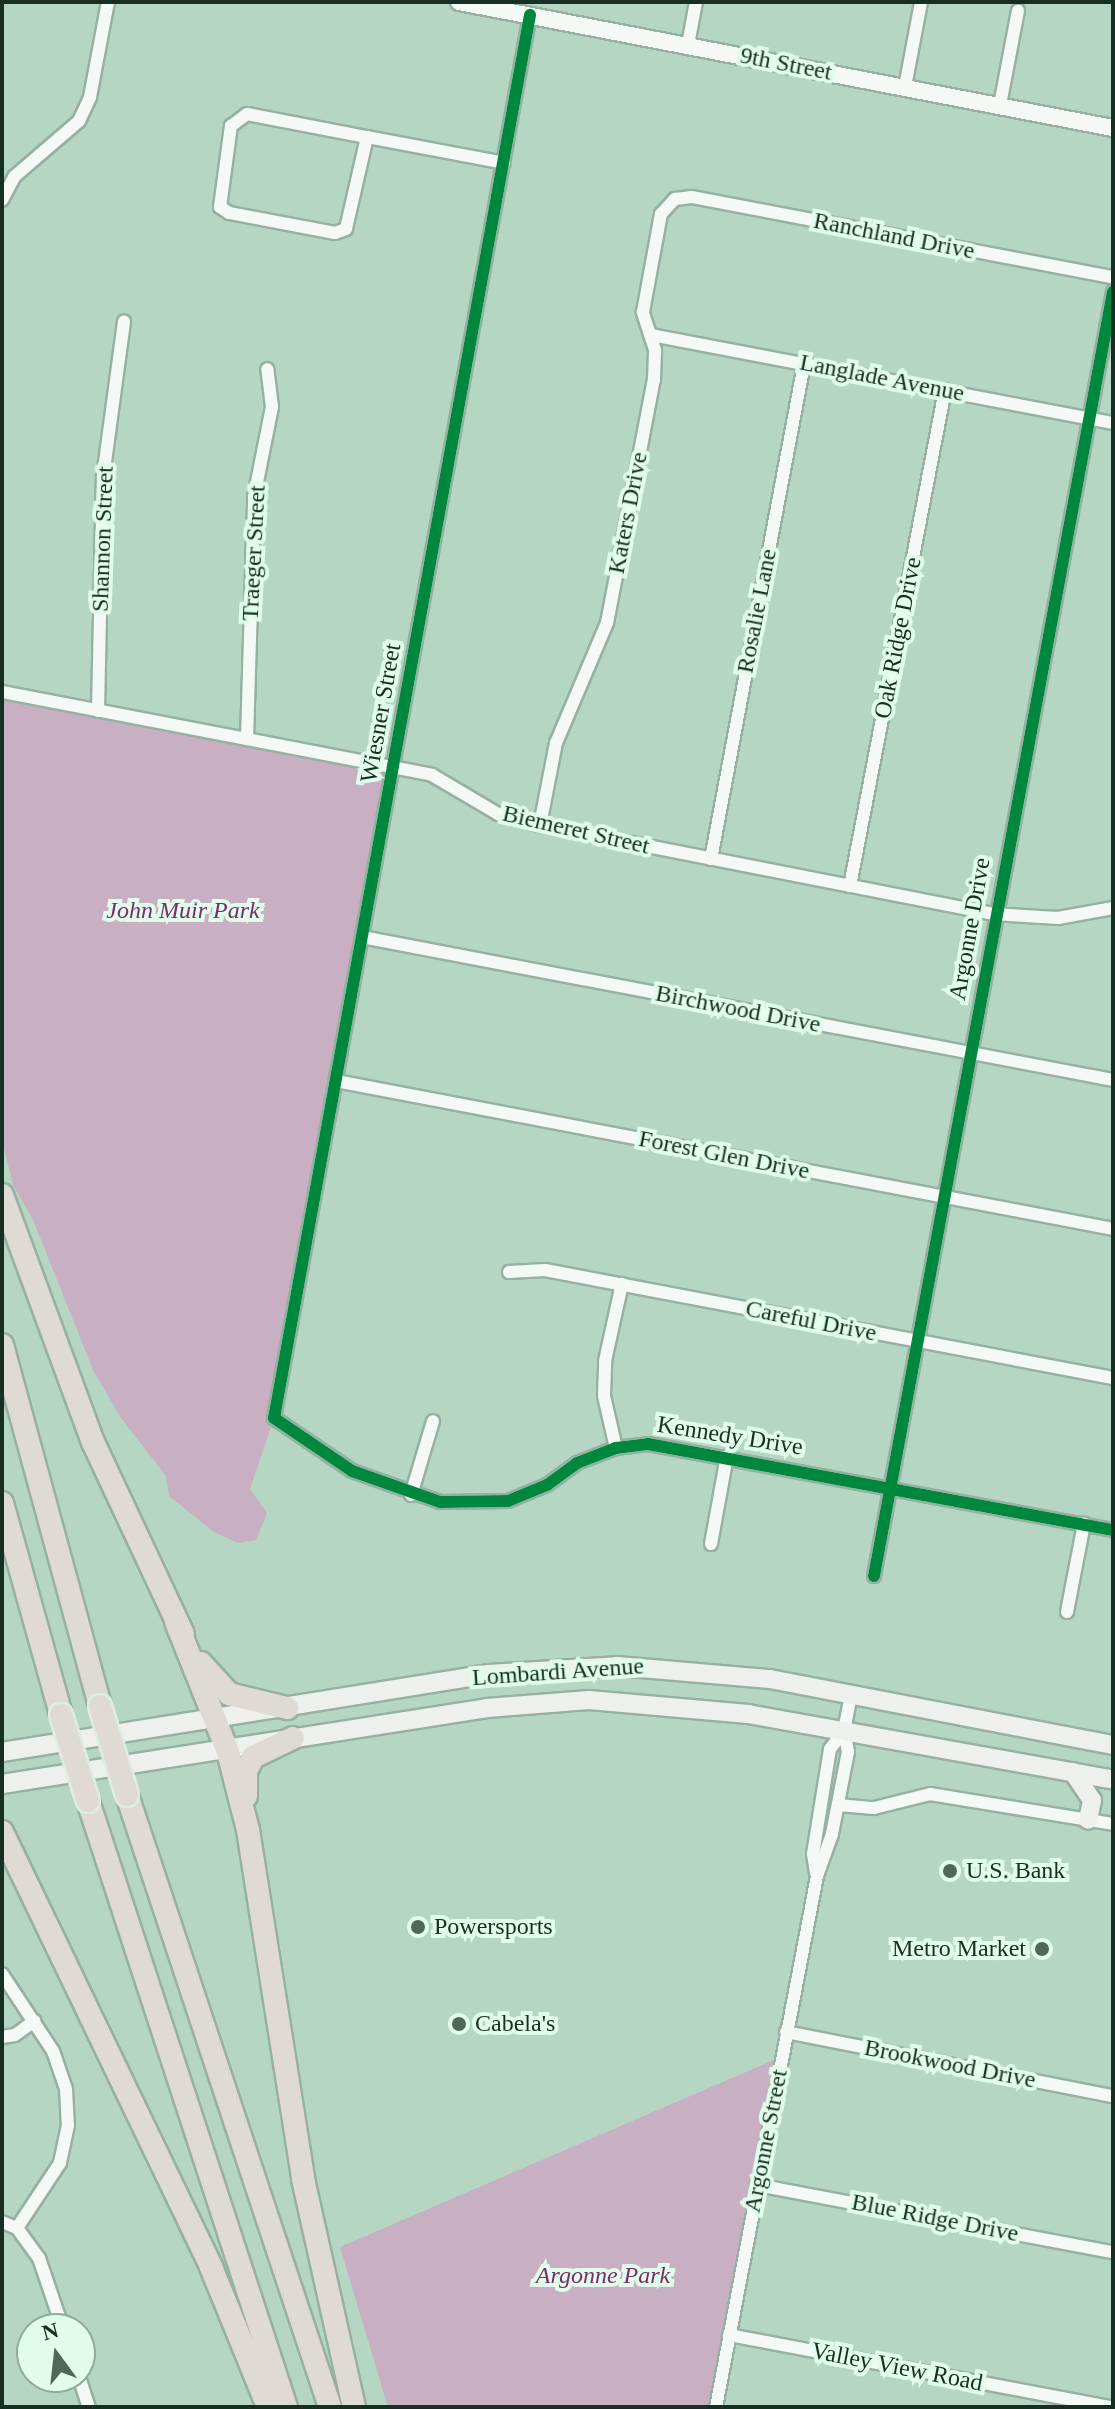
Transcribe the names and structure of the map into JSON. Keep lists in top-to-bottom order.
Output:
{
  "streets": {
    "main road": ["Lombardi Avenue"],
    "street": [
      "9th Street",
      "Ranchland Drive",
      "Langlade Avenue",
      "Katers Drive",
      "Shannon Street",
      "Traeger Street",
      "Rosalie Lane",
      "Oak Ridge Drive",
      "Wiesner Street",
      "Biemeret Street",
      "Argonne Drive",
      "Birchwood Drive",
      "Forest Glen Drive",
      "Careful Drive",
      "Kennedy Drive",
      "Brookwood Drive",
      "Argonne Street",
      "Blue Ridge Drive",
      "Valley View Road"
    ]
  },
  "crossings": [
    ["9th Street", "Wiesner Street"],
    ["Ranchland Drive", "Katers Drive"],
    ["Langlade Avenue", "Katers Drive"],
    ["Langlade Avenue", "Rosalie Lane"],
    ["Langlade Avenue", "Oak Ridge Drive"],
    ["Langlade Avenue", "Argonne Drive"],
    ["Katers Drive", "Biemeret Street"],
    ["Shannon Street", "Biemeret Street"],
    ["Traeger Street", "Biemeret Street"],
    ["Rosalie Lane", "Biemeret Street"],
    ["Oak Ridge Drive", "Biemeret Street"],
    ["Wiesner Street", "Biemeret Street"],
    ["Wiesner Street", "Birchwood Drive"],
    ["Wiesner Street", "Forest Glen Drive"],
    ["Wiesner Street", "Kennedy Drive"],
    ["Biemeret Street", "Argonne Drive"],
    ["Argonne Drive", "Birchwood Drive"],
    ["Argonne Drive", "Forest Glen Drive"],
    ["Argonne Drive", "Careful Drive"],
    ["Argonne Drive", "Kennedy Drive"],
    ["Lombardi Avenue", "Argonne Street"],
    ["Brookwood Drive", "Argonne Street"],
    ["Argonne Street", "Blue Ridge Drive"],
    ["Argonne Street", "Valley View Road"]
  ],
  "parks": ["John Muir Park", "Argonne Park"],
  "places": [
    "U.S. Bank",
    "Powersports",
    "Metro Market",
    "Cabela's"
  ],
  "north": "top"
}
